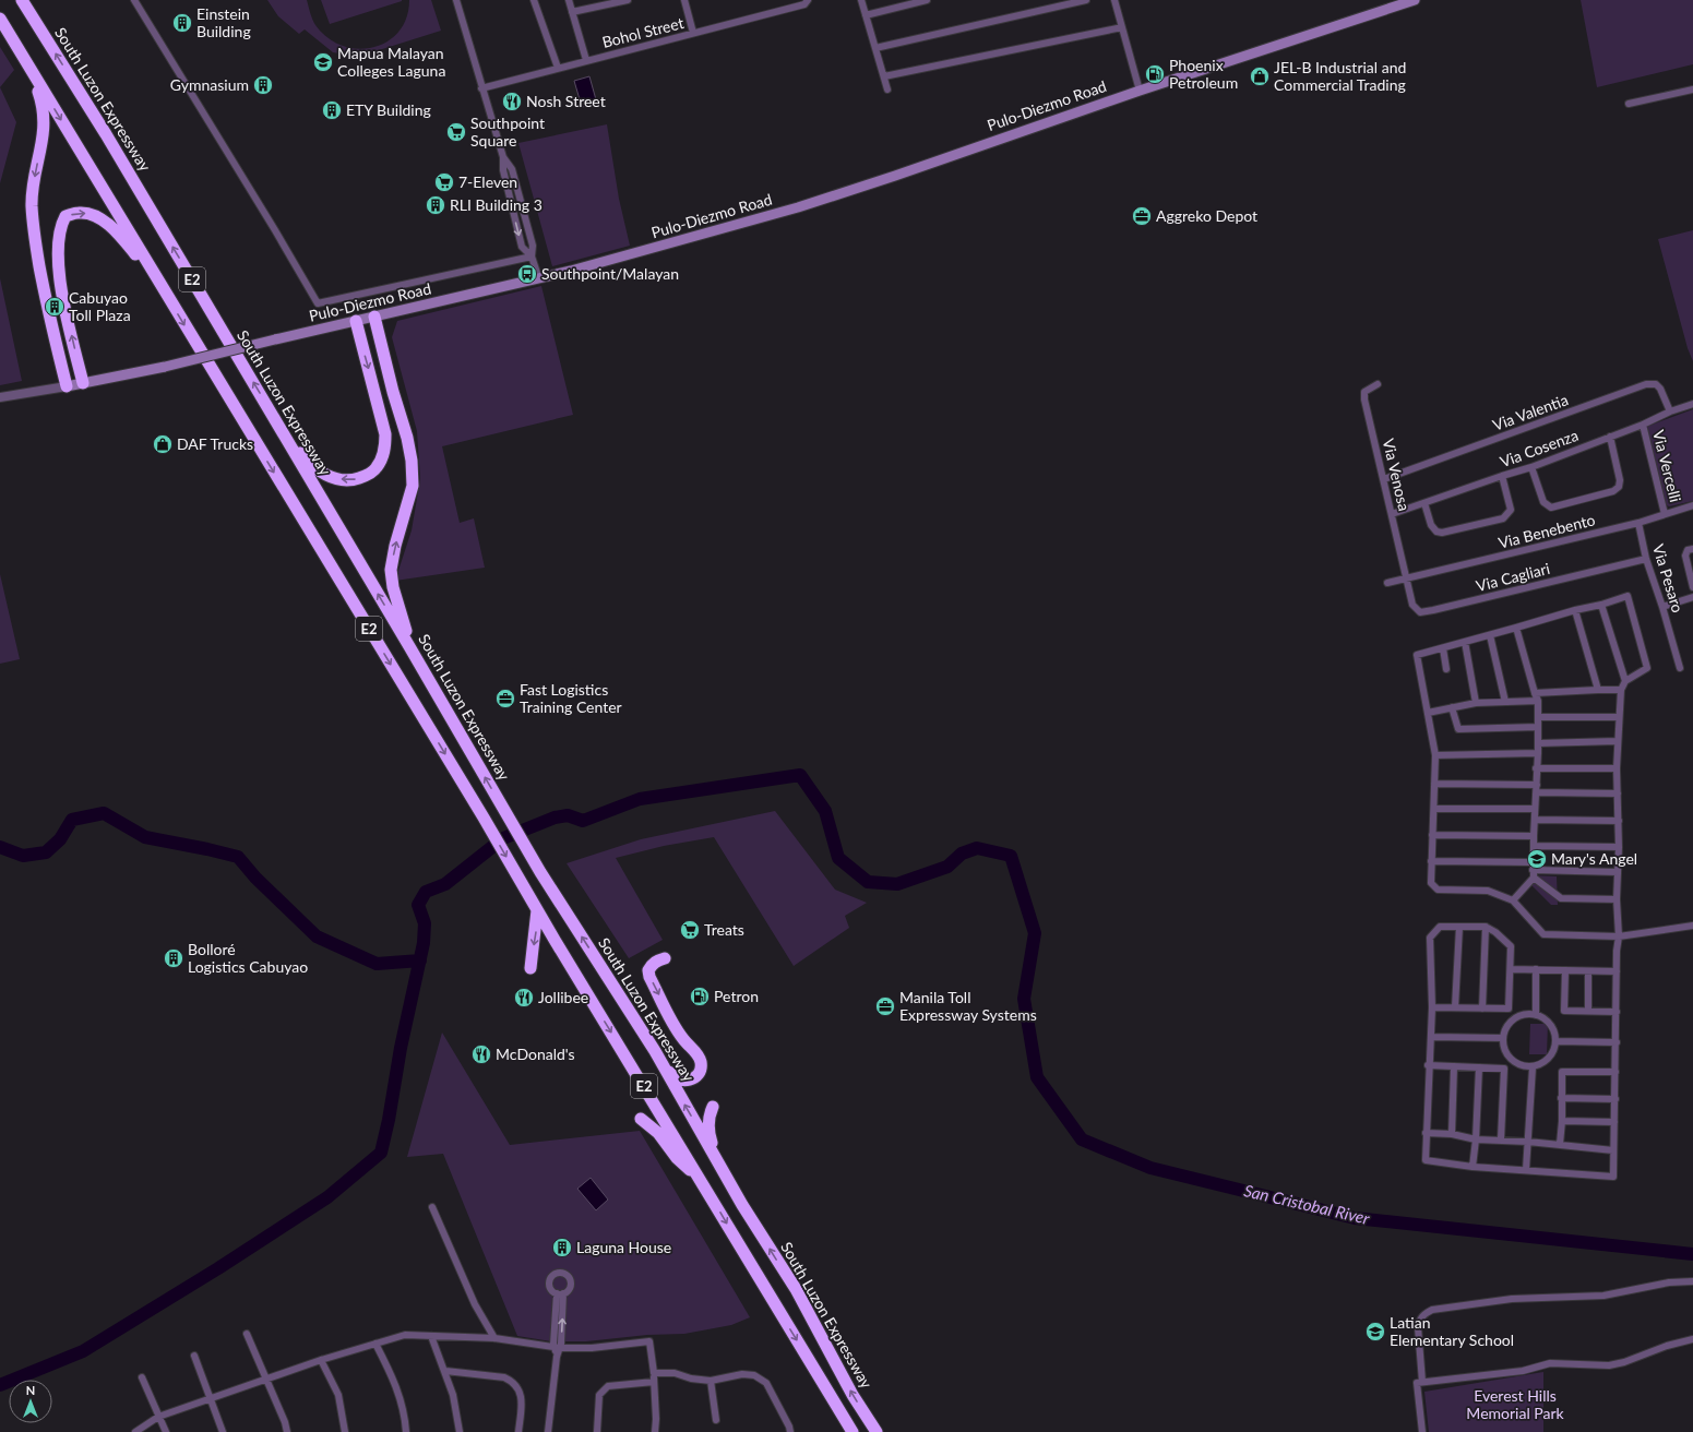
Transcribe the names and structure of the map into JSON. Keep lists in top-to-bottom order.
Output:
{
  "streets": {
    "highway": ["South Luzon Expressway", "E2"],
    "main road": ["Pulo-Diezmo Road"],
    "street": [
      "Bohol Street",
      "Via Valentia",
      "Via Cosenza",
      "Via Vercelli",
      "Via Venosa",
      "Via Benebento",
      "Via Cagliari",
      "Via Pesaro"
    ]
  },
  "crossings": [
    ["Via Valentia", "Via Cosenza"],
    ["Via Valentia", "Via Venosa"],
    ["Via Cosenza", "Via Vercelli"],
    ["Via Cosenza", "Via Venosa"],
    ["Via Vercelli", "Via Benebento"],
    ["Via Venosa", "Via Benebento"],
    ["Via Venosa", "Via Cagliari"],
    ["Via Benebento", "Via Cagliari"],
    ["Via Benebento", "Via Pesaro"],
    ["Via Cagliari", "Via Pesaro"]
  ],
  "water": ["San Cristobal River"],
  "parks": ["Everest Hills Memorial Park"],
  "places": {
    "building": [
      "Einstein Building",
      "Gymnasium",
      "ETY Building",
      "RLI Building 3",
      "Cabuyao Toll Plaza",
      "Bolloré Logistics Cabuyao",
      "Laguna House"
    ],
    "school or university": ["Mapua Malayan Colleges Laguna", "Mary's Angel", "Latian Elementary School"],
    "fuel station": ["Phoenix Petroleum", "Petron"],
    "shop": ["JEL-B Industrial and Commercial Trading", "DAF Trucks"],
    "restaurant": ["Nosh Street", "Jollibee", "McDonald's"],
    "supermarket": ["Southpoint Square", "7-Eleven", "Treats"],
    "office": ["Aggreko Depot", "Fast Logistics Training Center", "Manila Toll Expressway Systems"],
    "bus stop": ["Southpoint/Malayan"]
  },
  "north": "top"
}
